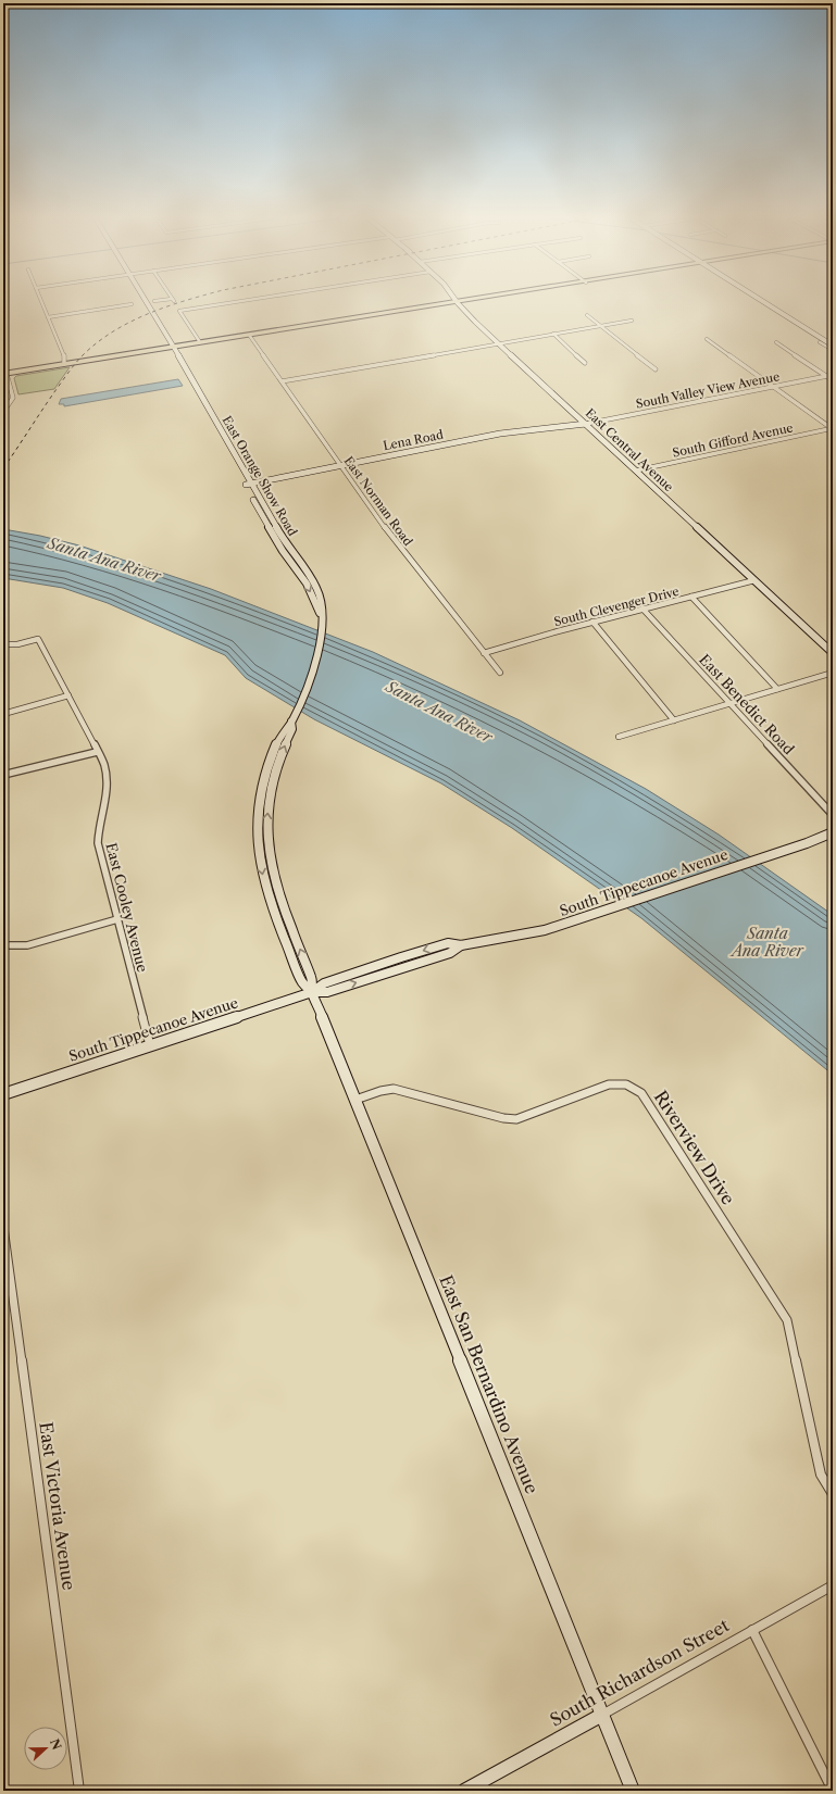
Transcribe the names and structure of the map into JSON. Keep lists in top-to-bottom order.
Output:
{
  "streets": {
    "main road": [
      "Lena Road",
      "East Central Avenue",
      "East Orange Show Road",
      "South Tippecanoe Avenue",
      "East San Bernardino Avenue",
      "South Richardson Street"
    ],
    "street": [
      "South Valley View Avenue",
      "South Gifford Avenue",
      "East Norman Road",
      "South Clevenger Drive",
      "East Benedict Road",
      "East Cooley Avenue",
      "Riverview Drive",
      "East Victoria Avenue"
    ]
  },
  "crossings": [
    ["South Valley View Avenue", "Lena Road"],
    ["South Valley View Avenue", "East Central Avenue"],
    ["Lena Road", "East Central Avenue"],
    ["Lena Road", "East Orange Show Road"],
    ["Lena Road", "East Norman Road"],
    ["South Gifford Avenue", "East Central Avenue"],
    ["East Central Avenue", "South Clevenger Drive"],
    ["East Orange Show Road", "East San Bernardino Avenue"],
    ["East Norman Road", "South Clevenger Drive"],
    ["South Clevenger Drive", "East Benedict Road"],
    ["South Tippecanoe Avenue", "East Cooley Avenue"],
    ["South Tippecanoe Avenue", "East San Bernardino Avenue"],
    ["Riverview Drive", "East San Bernardino Avenue"],
    ["East San Bernardino Avenue", "South Richardson Street"]
  ],
  "water": ["Santa Ana River"],
  "north": "right"
}
